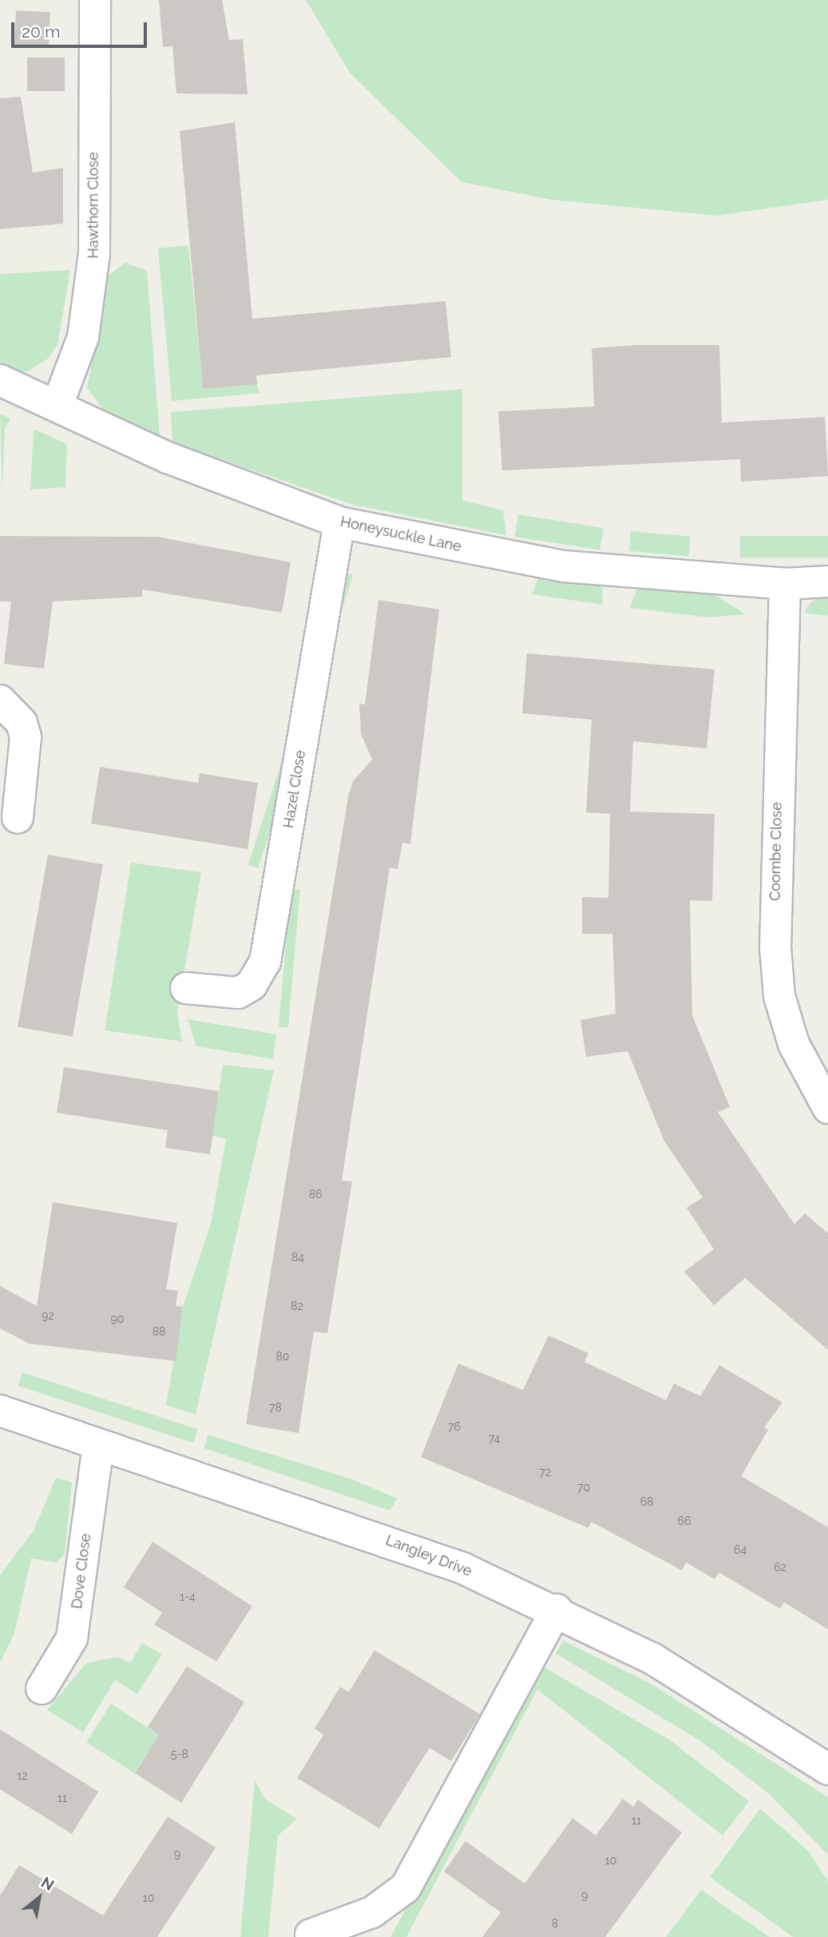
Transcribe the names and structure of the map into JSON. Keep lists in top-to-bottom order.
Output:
{
  "streets": {
    "street": [
      "Hawthorn Close",
      "Honeysuckle Lane",
      "Hazel Close",
      "Coombe Close",
      "Langley Drive",
      "Dove Close"
    ]
  },
  "crossings": [
    ["Hawthorn Close", "Honeysuckle Lane"],
    ["Honeysuckle Lane", "Hazel Close"],
    ["Honeysuckle Lane", "Coombe Close"],
    ["Langley Drive", "Dove Close"]
  ],
  "house_numbers": [
    "86",
    "84",
    "82",
    "92",
    "90",
    "88",
    "80",
    "78",
    "76",
    "74",
    "72",
    "70",
    "68",
    "66",
    "64",
    "62",
    "1-4",
    "5-8",
    "12",
    "11",
    "11",
    "9",
    "10",
    "9",
    "10",
    "8"
  ],
  "scale_bar": "20 m",
  "north": "top right"
}
